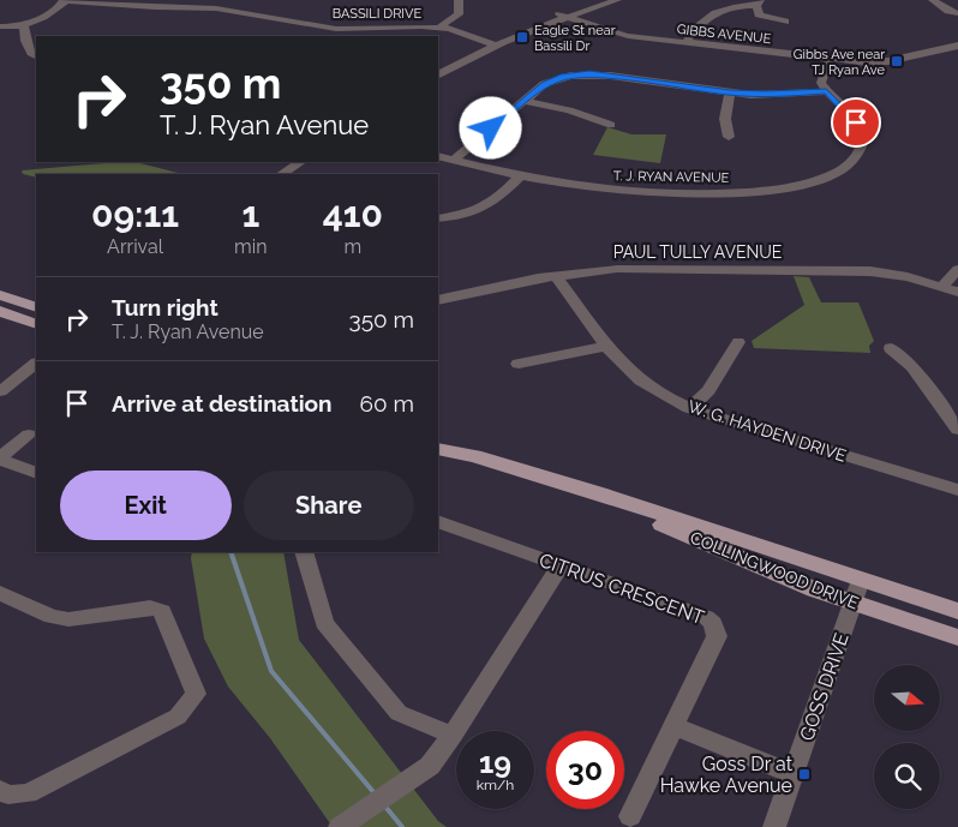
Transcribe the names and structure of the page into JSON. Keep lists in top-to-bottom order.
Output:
{
  "streets": {
    "main road": ["COLLINGWOOD DRIVE"],
    "street": [
      "BASSILI DRIVE",
      "GIBBS AVENUE",
      "T. J. RYAN AVENUE",
      "PAUL TULLY AVENUE",
      "W. G. HAYDEN DRIVE",
      "CITRUS CRESCENT",
      "GOSS DRIVE"
    ]
  },
  "crossings": [
    ["PAUL TULLY AVENUE", "W. G. HAYDEN DRIVE"],
    ["COLLINGWOOD DRIVE", "GOSS DRIVE"]
  ],
  "places": {
    "transit": ["Eagle St near Bassili Dr", "Gibbs Ave near TJ Ryan Ave", "Goss Dr at Hawke Avenue"]
  },
  "north": "right",
  "page": {
    "turn": ["350 m", "T. J. Ryan Avenue"],
    "eta": [
      "09:11",
      "Arrival",
      "1",
      "min",
      "410",
      "m"
    ],
    "list": [
      {
        "name": "Turn right",
        "note": "T. J. Ryan Avenue",
        "value": "350 m"
      },
      {
        "name": "Arrive at destination",
        "value": "60 m"
      }
    ],
    "buttons": ["Exit", "Share"],
    "speed": "19 km/h",
    "limit": "30"
  }
}
